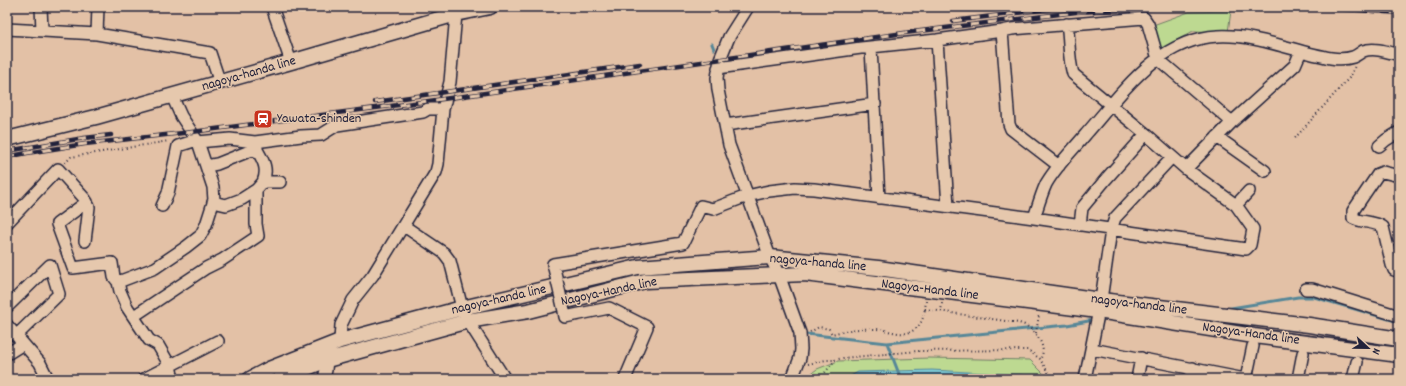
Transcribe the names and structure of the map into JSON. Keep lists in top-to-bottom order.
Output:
{
  "streets": {
    "main road": ["nagoya-handa line", "Nagoya-Handa line"]
  },
  "crossings": [
    ["nagoya-handa line", "Nagoya-Handa line"]
  ],
  "places": {
    "station": ["Yawata-shinden"]
  },
  "north": "right"
}
